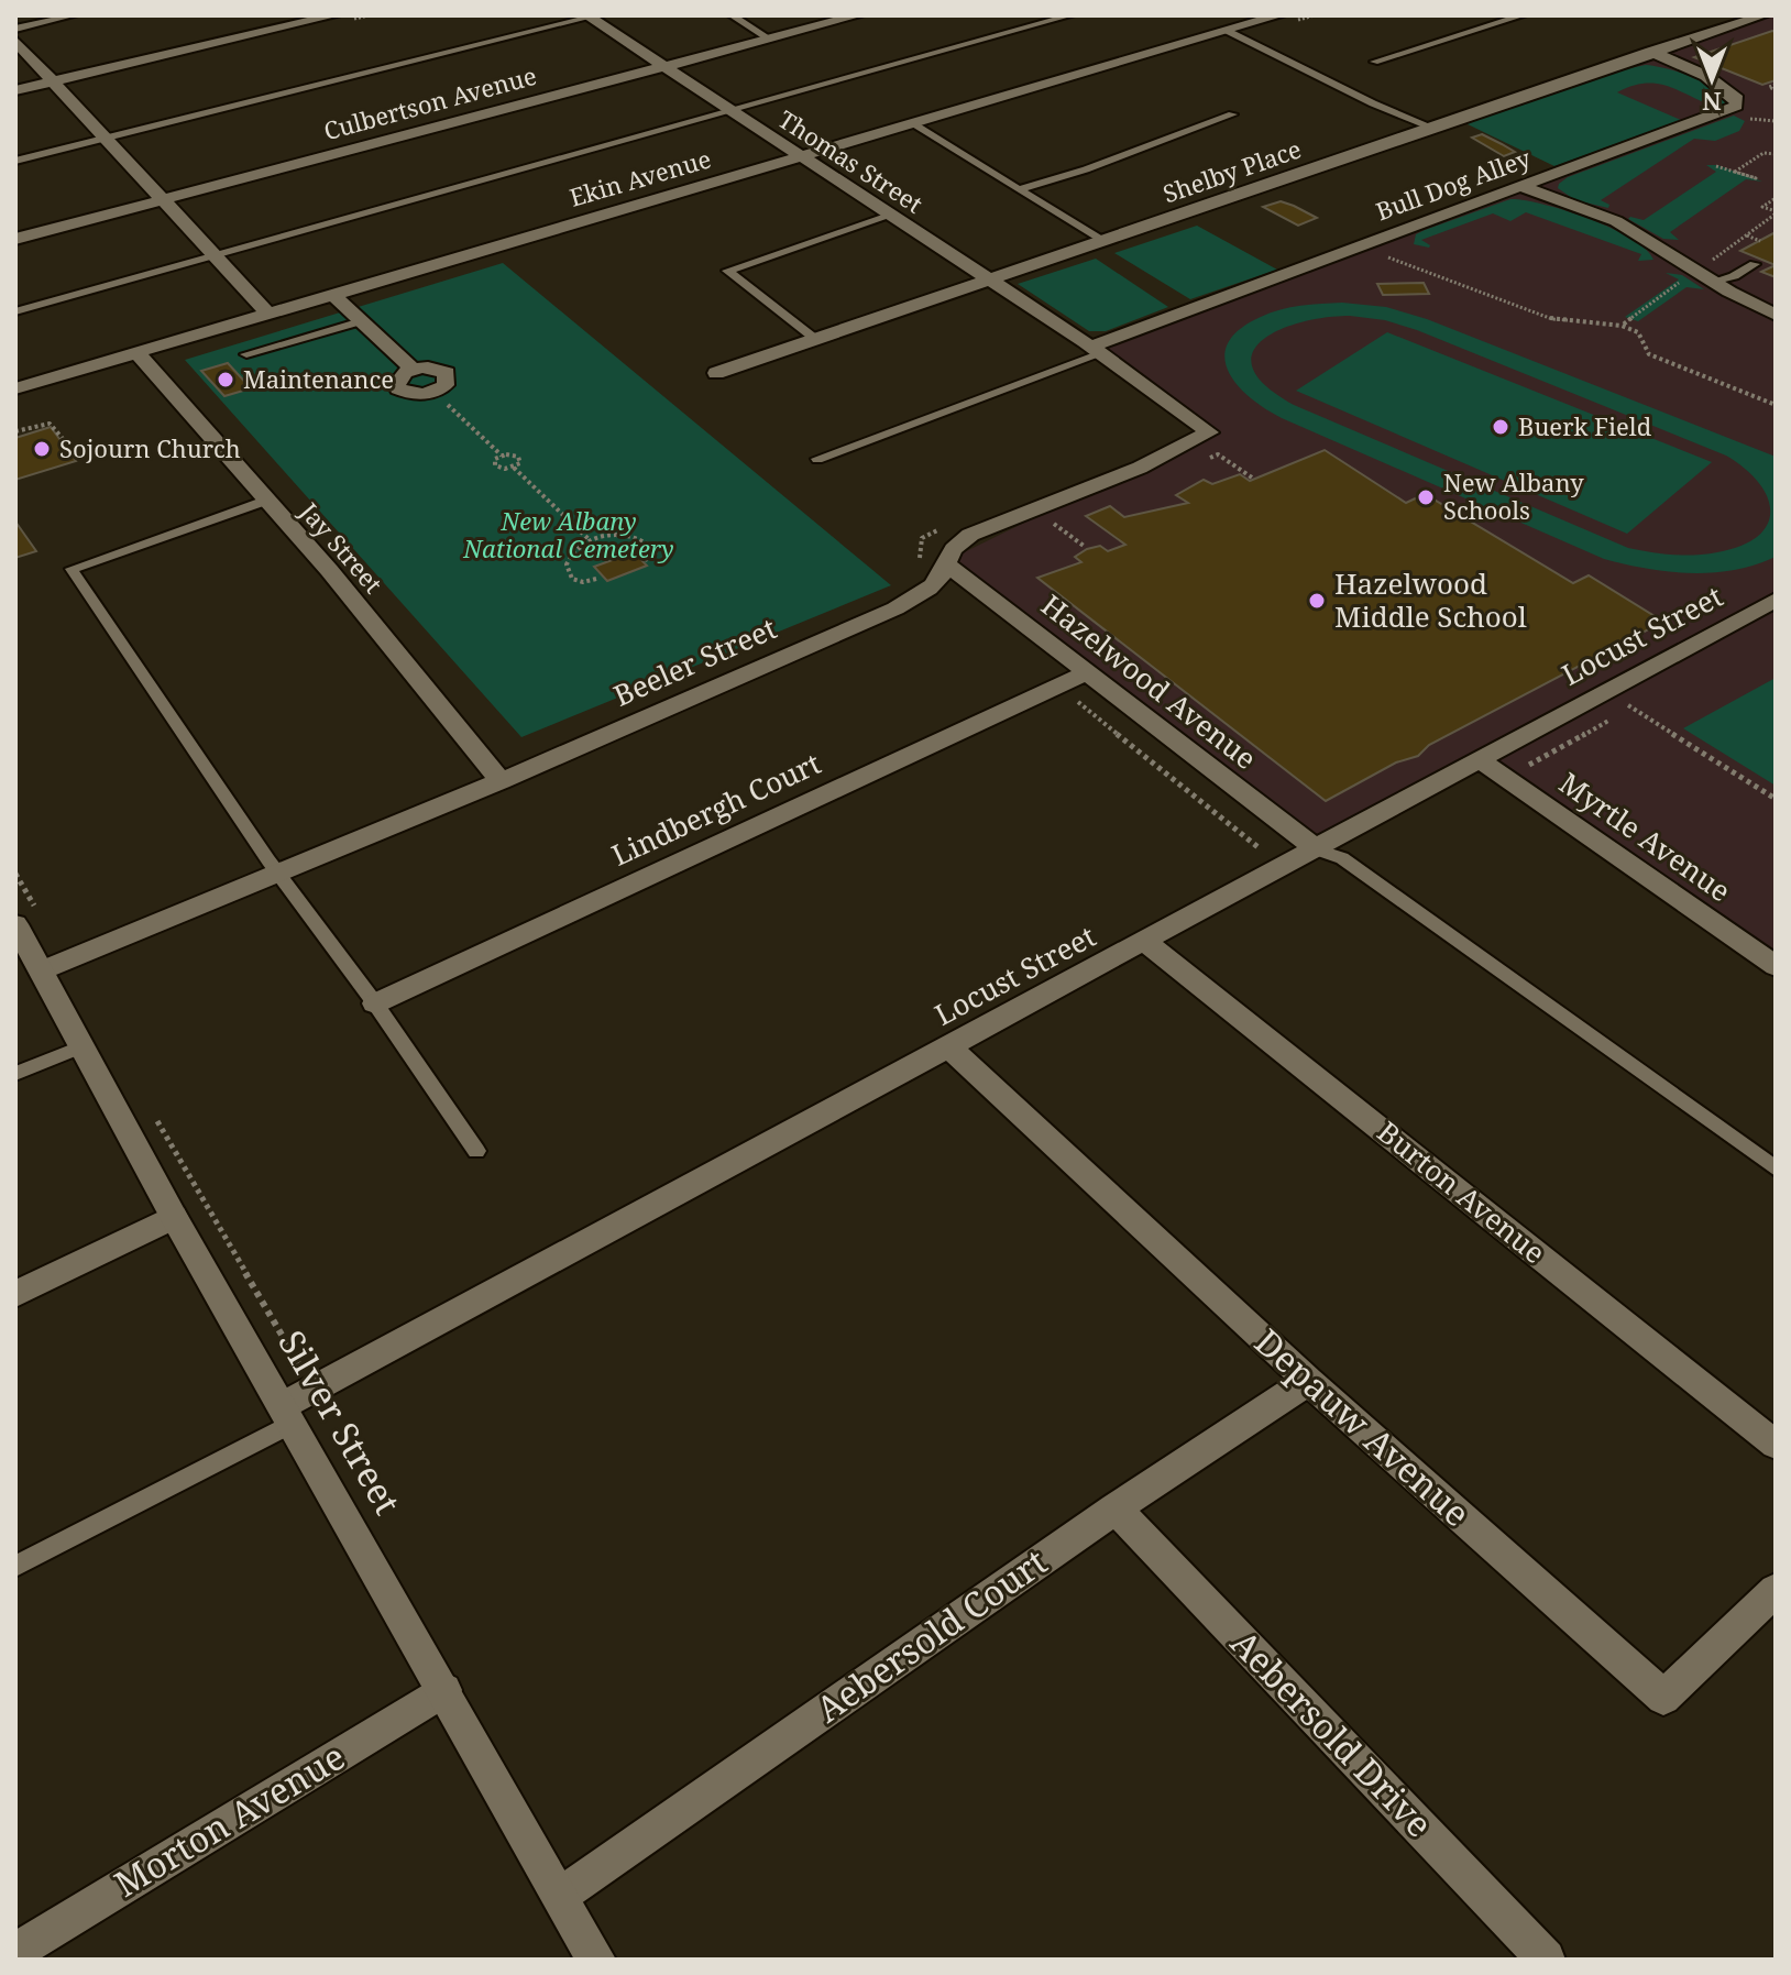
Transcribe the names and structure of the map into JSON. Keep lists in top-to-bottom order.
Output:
{
  "streets": {
    "street": [
      "Culbertson Avenue",
      "Thomas Street",
      "Shelby Place",
      "Ekin Avenue",
      "Bull Dog Alley",
      "Jay Street",
      "Locust Street",
      "Beeler Street",
      "Hazelwood Avenue",
      "Lindbergh Court",
      "Myrtle Avenue",
      "Burton Avenue",
      "Silver Street",
      "Depauw Avenue",
      "Aebersold Court",
      "Aebersold Drive",
      "Morton Avenue"
    ]
  },
  "crossings": [
    ["Culbertson Avenue", "Thomas Street"],
    ["Thomas Street", "Shelby Place"],
    ["Thomas Street", "Ekin Avenue"],
    ["Thomas Street", "Bull Dog Alley"],
    ["Thomas Street", "Beeler Street"],
    ["Shelby Place", "Bull Dog Alley"],
    ["Ekin Avenue", "Jay Street"],
    ["Bull Dog Alley", "Beeler Street"],
    ["Jay Street", "Beeler Street"],
    ["Locust Street", "Hazelwood Avenue"],
    ["Locust Street", "Myrtle Avenue"],
    ["Locust Street", "Burton Avenue"],
    ["Locust Street", "Silver Street"],
    ["Locust Street", "Depauw Avenue"],
    ["Beeler Street", "Hazelwood Avenue"],
    ["Beeler Street", "Silver Street"],
    ["Hazelwood Avenue", "Lindbergh Court"],
    ["Silver Street", "Aebersold Court"],
    ["Silver Street", "Morton Avenue"],
    ["Depauw Avenue", "Aebersold Court"],
    ["Aebersold Court", "Aebersold Drive"]
  ],
  "parks": ["New Albany National Cemetery"],
  "places": [
    "Maintenance",
    "Buerk Field",
    "Sojourn Church",
    "New Albany Schools",
    "Hazelwood Middle School"
  ],
  "north": "bottom"
}
